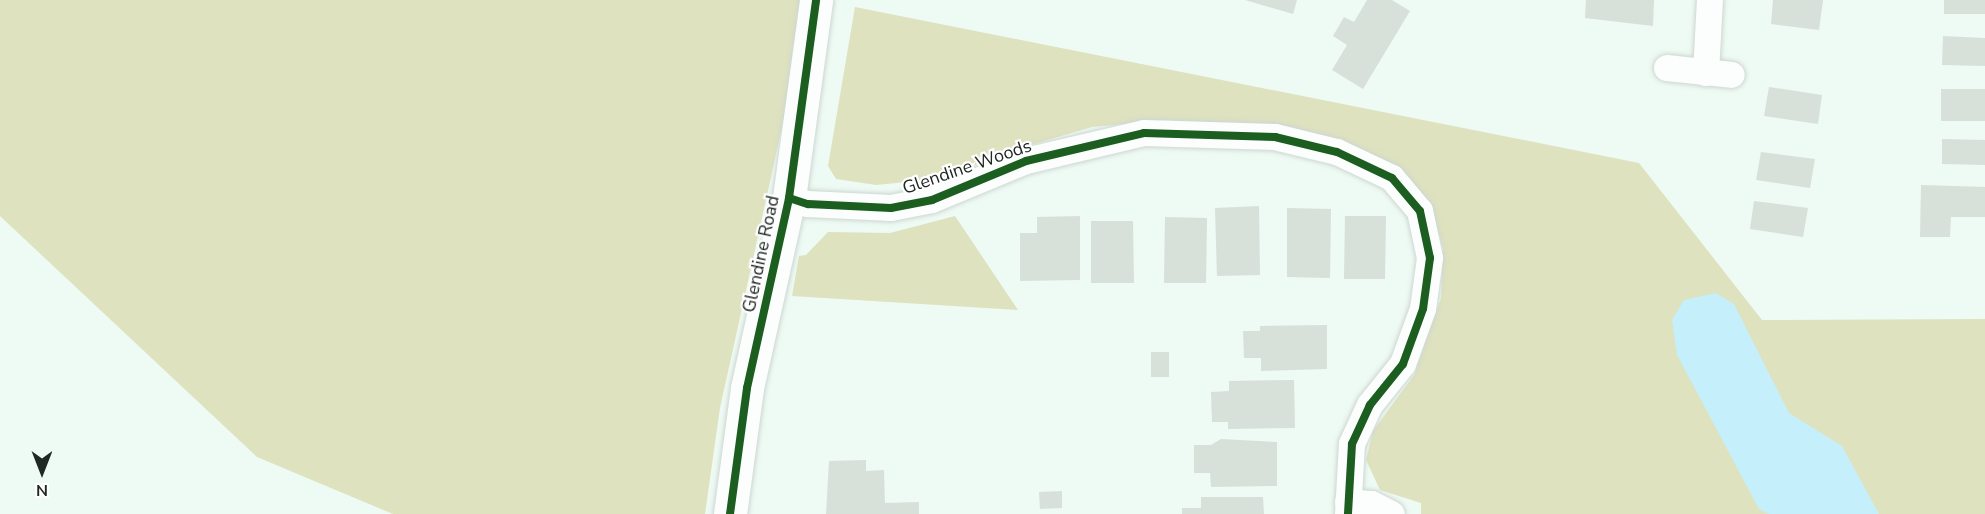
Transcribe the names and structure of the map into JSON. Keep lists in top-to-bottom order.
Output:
{
  "streets": {
    "street": ["Glendine Woods", "Glendine Road"]
  },
  "crossings": [
    ["Glendine Woods", "Glendine Road"]
  ],
  "north": "bottom"
}
